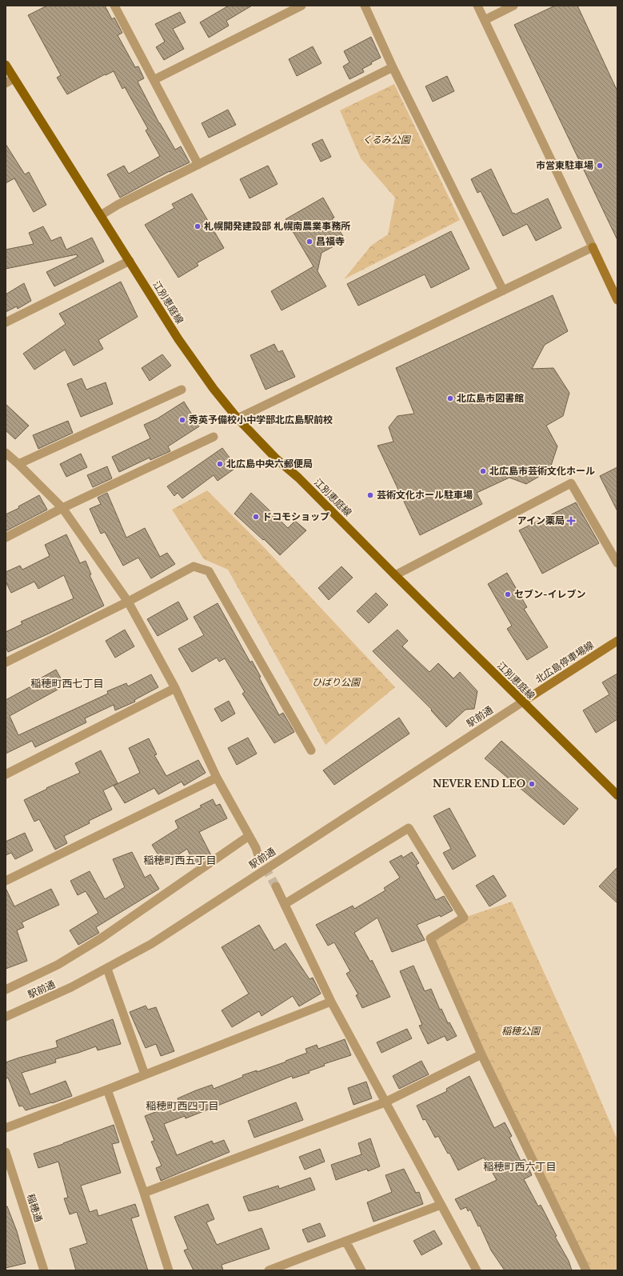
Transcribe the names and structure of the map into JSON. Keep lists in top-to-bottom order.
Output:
{
  "streets": {
    "main road": ["江別恵庭線", "北広島停車場線"],
    "street": ["駅前通", "稲穂通"]
  },
  "crossings": [
    ["江別恵庭線", "北広島停車場線"],
    ["江別恵庭線", "駅前通"],
    ["北広島停車場線", "駅前通"]
  ],
  "districts": [
    "稲穂町西七丁目",
    "稲穂町西五丁目",
    "稲穂町西四丁目",
    "稲穂町西六丁目"
  ],
  "parks": ["くるみ公園", "ひばり公園", "稲穂公園"],
  "places": {
    "other": [
      "市営東駐車場",
      "札幌開発建設部 札幌南農業事務所",
      "昌福寺",
      "北広島市図書館",
      "秀英予備校小中学部北広島駅前校",
      "北広島中央六郵便局",
      "北広島市芸術文化ホール",
      "芸術文化ホール駐車場",
      "ドコモショップ",
      "セブン-イレブン",
      "NEVER END LEO"
    ],
    "health": ["アイン薬局"]
  }
}
